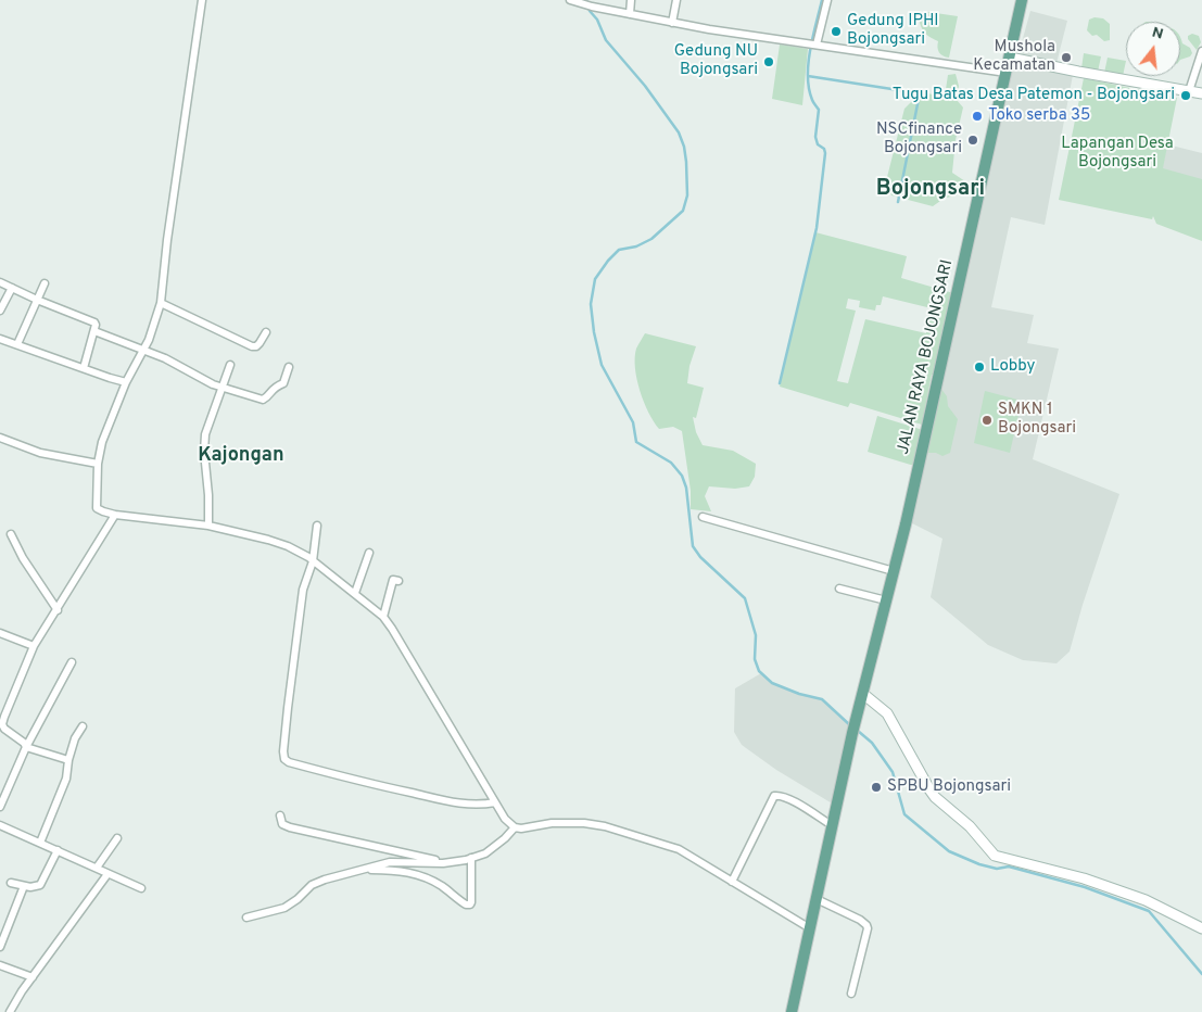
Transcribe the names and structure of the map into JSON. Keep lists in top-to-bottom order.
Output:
{
  "streets": {
    "main road": ["JALAN RAYA BOJONGSARI"]
  },
  "districts": ["Bojongsari", "Kajongan"],
  "parks": ["Lapangan Desa Bojongsari"],
  "places": [
    "Gedung IPHI Bojongsari",
    "Mushola Kecamatan",
    "Gedung NU Bojongsari",
    "Tugu Batas Desa Patemon - Bojongsari",
    "Toko serba 35",
    "NSCfinance Bojongsari",
    "Lobby",
    "SMKN 1 Bojongsari",
    "SPBU Bojongsari"
  ],
  "north": "top"
}
